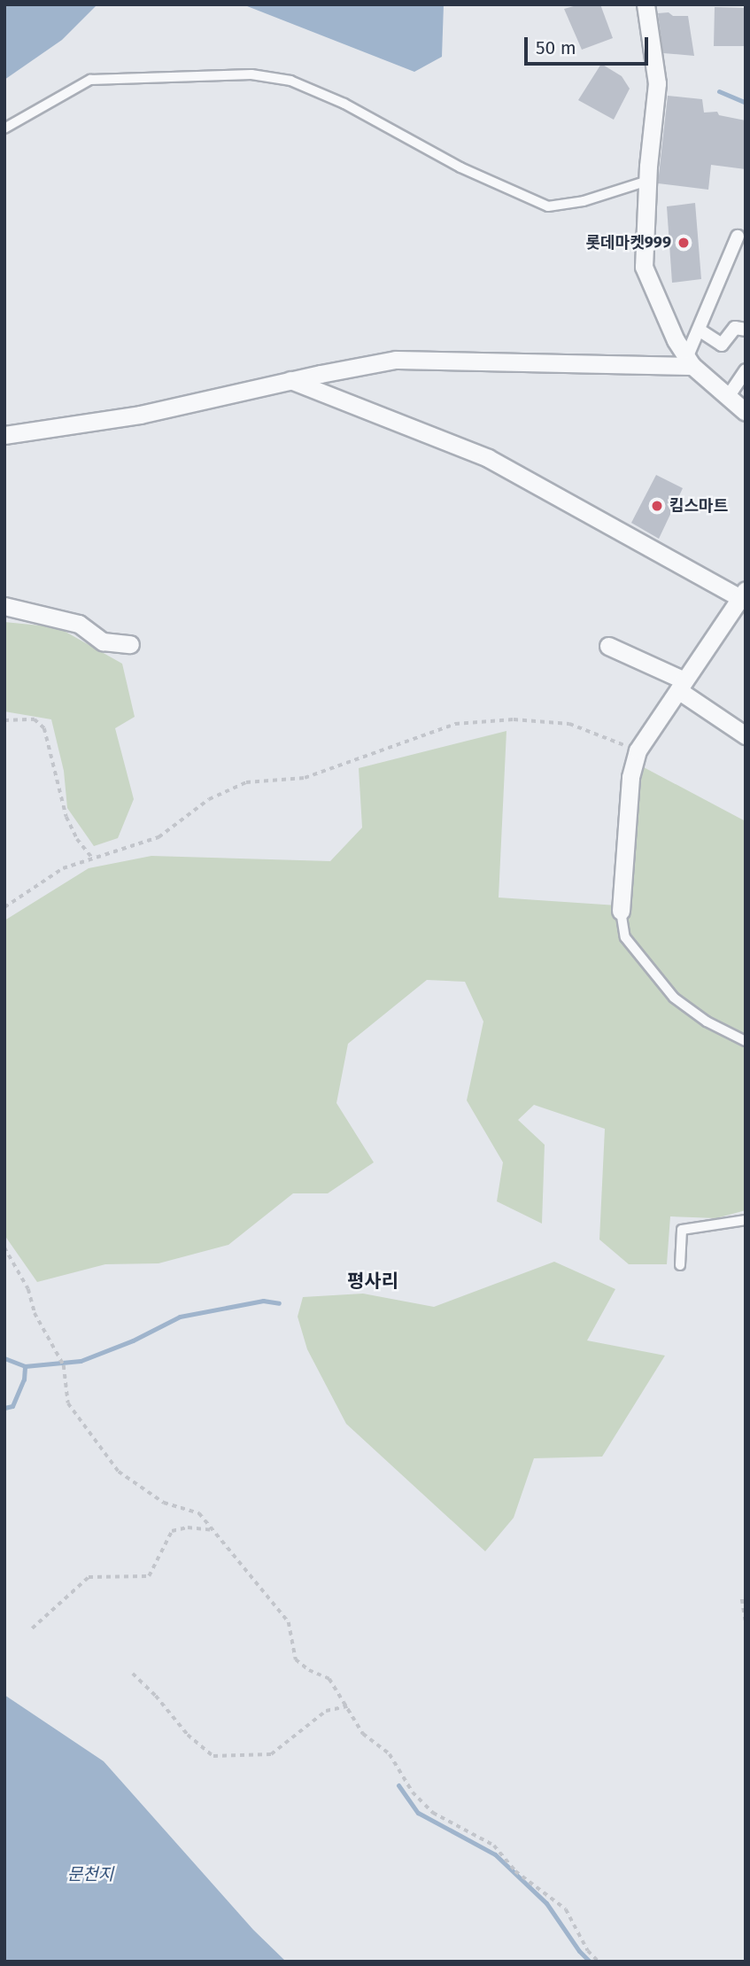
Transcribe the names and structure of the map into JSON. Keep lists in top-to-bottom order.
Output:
{
  "districts": ["평사리"],
  "water": ["문천지"],
  "places": ["롯데마켓999", "킴스마트"],
  "scale_bar": "50 m"
}
